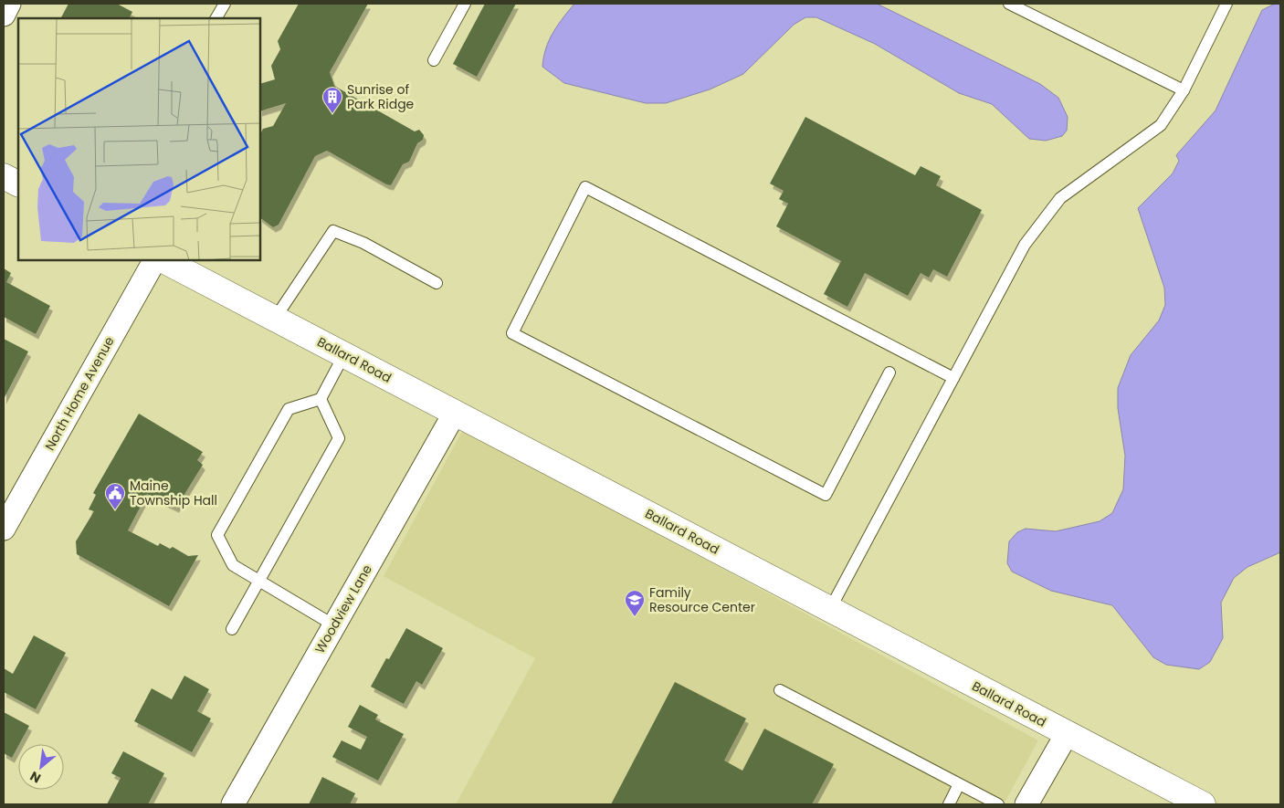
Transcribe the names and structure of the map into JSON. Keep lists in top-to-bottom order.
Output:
{
  "streets": {
    "street": ["Ballard Road", "North Home Avenue", "Woodview Lane"]
  },
  "crossings": [
    ["Ballard Road", "Woodview Lane"]
  ],
  "places": {
    "building": ["Sunrise of Park Ridge"],
    "public building": ["Maine Township Hall"],
    "school or university": ["Family Resource Center"]
  },
  "north": "bottom left"
}
